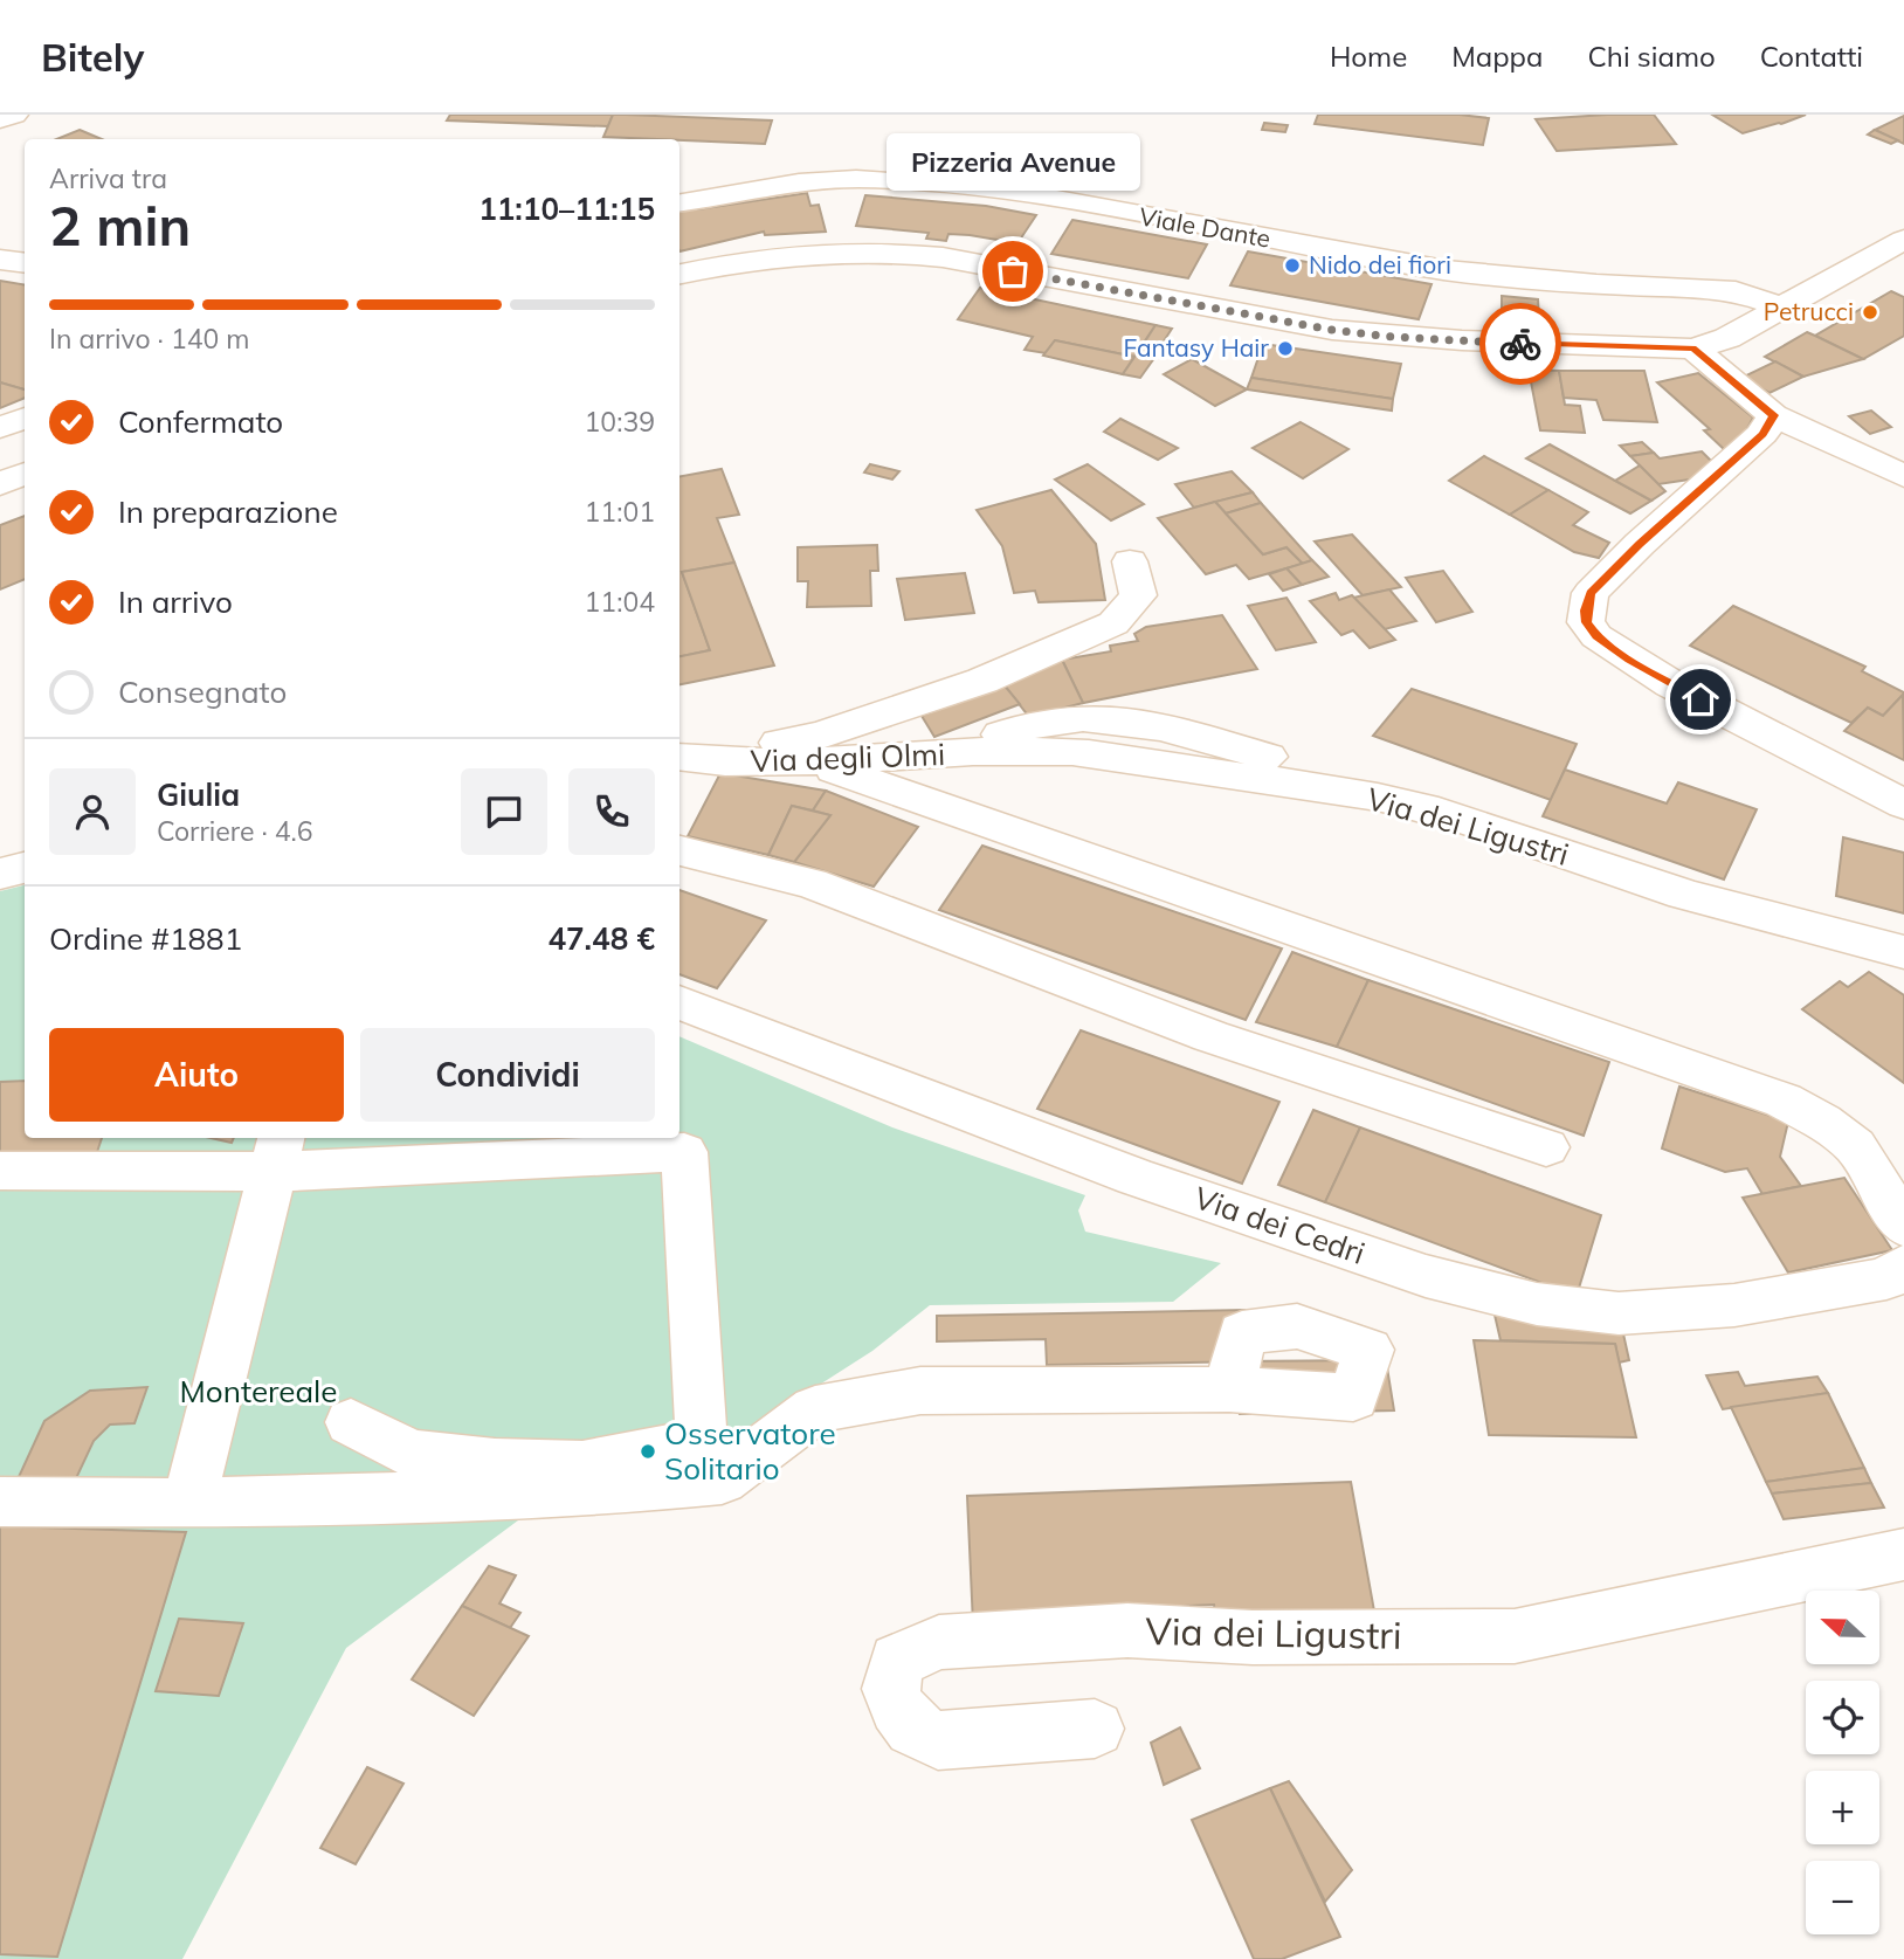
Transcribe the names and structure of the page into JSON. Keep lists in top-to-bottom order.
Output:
{
  "streets": {
    "street": [
      "Viale Dante",
      "Via degli Olmi",
      "Via dei Ligustri",
      "Via dei Cedri"
    ]
  },
  "crossings": [
    ["Via degli Olmi", "Via dei Ligustri"]
  ],
  "parks": ["Montereale"],
  "places": [
    "Nido dei fiori",
    "Pizzeria Avenue",
    "Petrucci",
    "Fantasy Hair",
    "Osservatore Solitario"
  ],
  "north": "left",
  "page": {
    "header": "Bitely",
    "nav": [
      "Home",
      "Mappa",
      "Chi siamo",
      "Contatti"
    ],
    "bubble": "Pizzeria Avenue",
    "heading": ["2 min", "Arriva tra", "11:10–11:15"],
    "panel": [
      "Giulia",
      "Corriere · 4.6",
      "Ordine #1881",
      "47.48 €"
    ],
    "bar": "In arrivo · 140 m",
    "list": [
      ["Confermato", "10:39"],
      ["In preparazione", "11:01"],
      ["In arrivo", "11:04"],
      "Consegnato"
    ],
    "buttons": ["Aiuto", "Condividi"],
    "map_buttons": ["+", "−"]
  }
}
